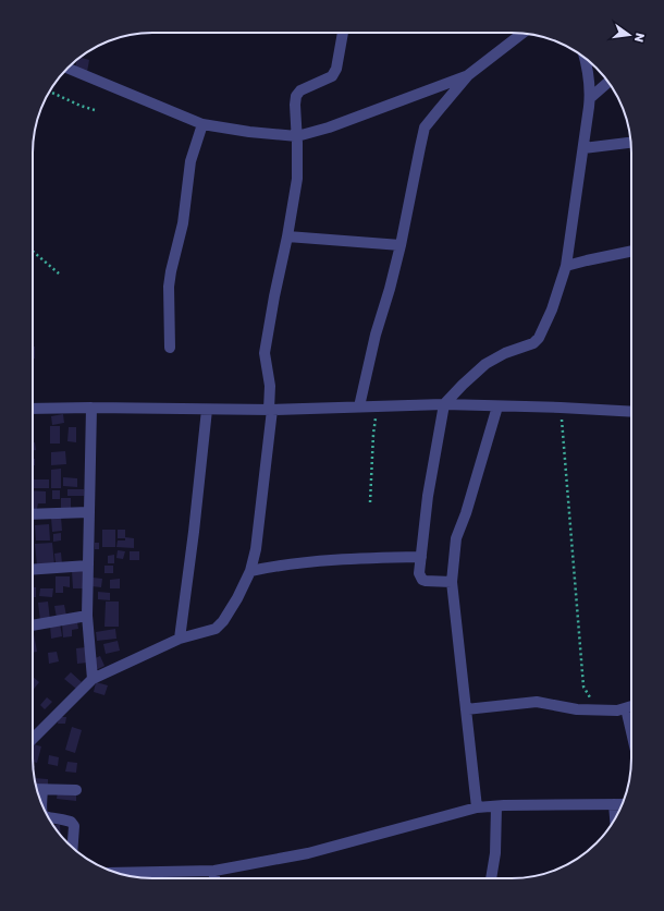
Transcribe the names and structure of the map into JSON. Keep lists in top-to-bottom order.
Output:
{
  "north": "right"
}
